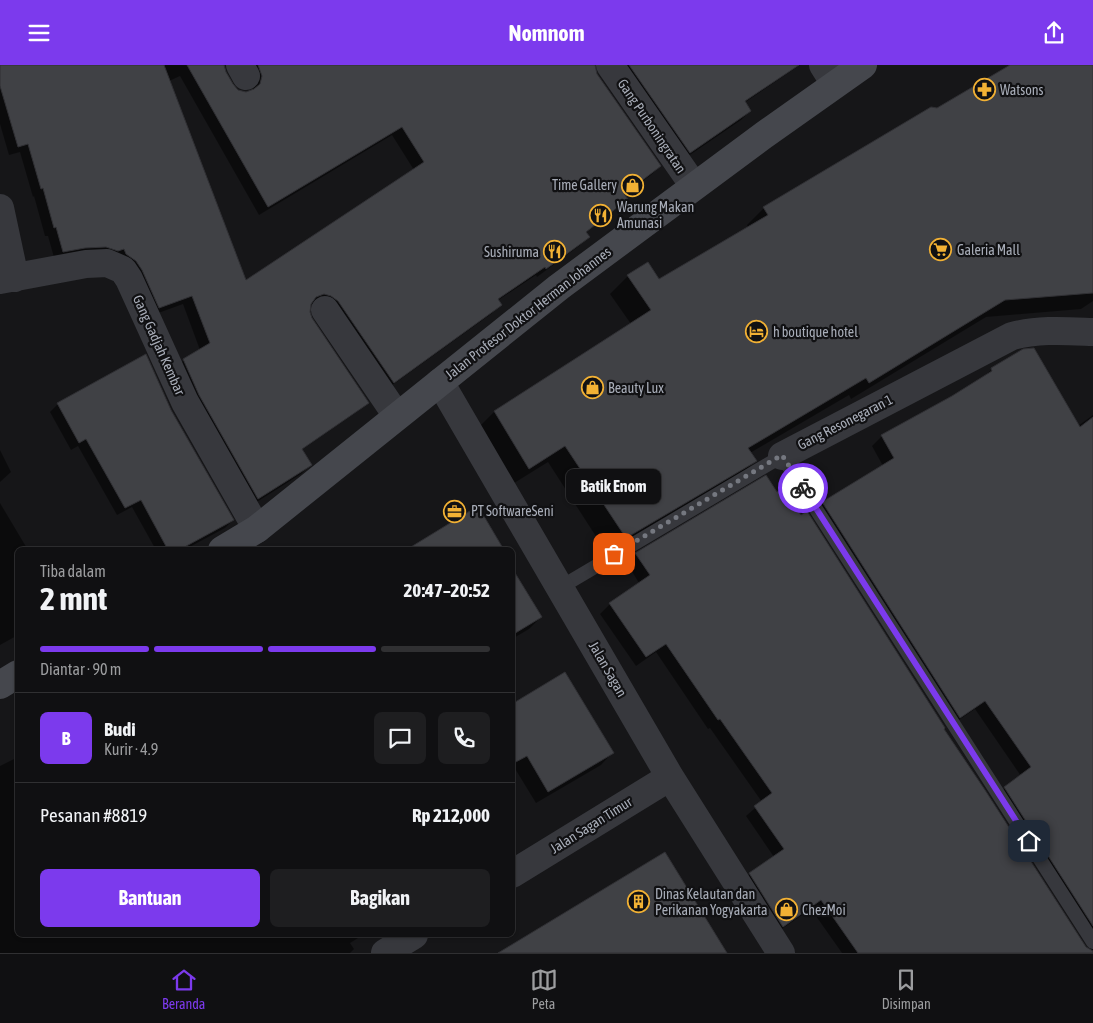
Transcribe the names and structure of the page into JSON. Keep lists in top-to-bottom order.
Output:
{
  "streets": {
    "main road": ["Jalan Profesor Doktor Herman Johannes"],
    "street": [
      "Gang Purboningratan",
      "Gang Gadjah Kembar",
      "Gang Resonegaran 1",
      "Jalan Sagan",
      "Jalan Sagan Timur"
    ]
  },
  "crossings": [
    ["Gang Purboningratan", "Jalan Profesor Doktor Herman Johannes"],
    ["Jalan Profesor Doktor Herman Johannes", "Gang Gadjah Kembar"],
    ["Jalan Profesor Doktor Herman Johannes", "Jalan Sagan"],
    ["Gang Resonegaran 1", "Jalan Sagan"],
    ["Jalan Sagan", "Jalan Sagan Timur"]
  ],
  "places": {
    "pharmacy": ["Watsons"],
    "shop": ["Time Gallery", "Beauty Lux", "ChezMoi"],
    "restaurant": ["Warung Makan Amunasi", "Sushiruma"],
    "supermarket": ["Galeria Mall"],
    "hotel": ["h boutique hotel"],
    "office": ["PT SoftwareSeni"],
    "other": ["Batik Enom"],
    "building": ["Dinas Kelautan dan Perikanan Yogyakarta"]
  },
  "page": {
    "header": "Nomnom",
    "bubble": "Batik Enom",
    "heading": ["2 mnt", "Tiba dalam", "20:47–20:52"],
    "panel": [
      "Budi",
      "Kurir · 4.9",
      "Pesanan #8819",
      "Rp 212,000"
    ],
    "bar": "Diantar · 90 m",
    "round": "B",
    "buttons": ["Bantuan", "Bagikan"],
    "tabs": ["Beranda", "Peta", "Disimpan"]
  }
}
